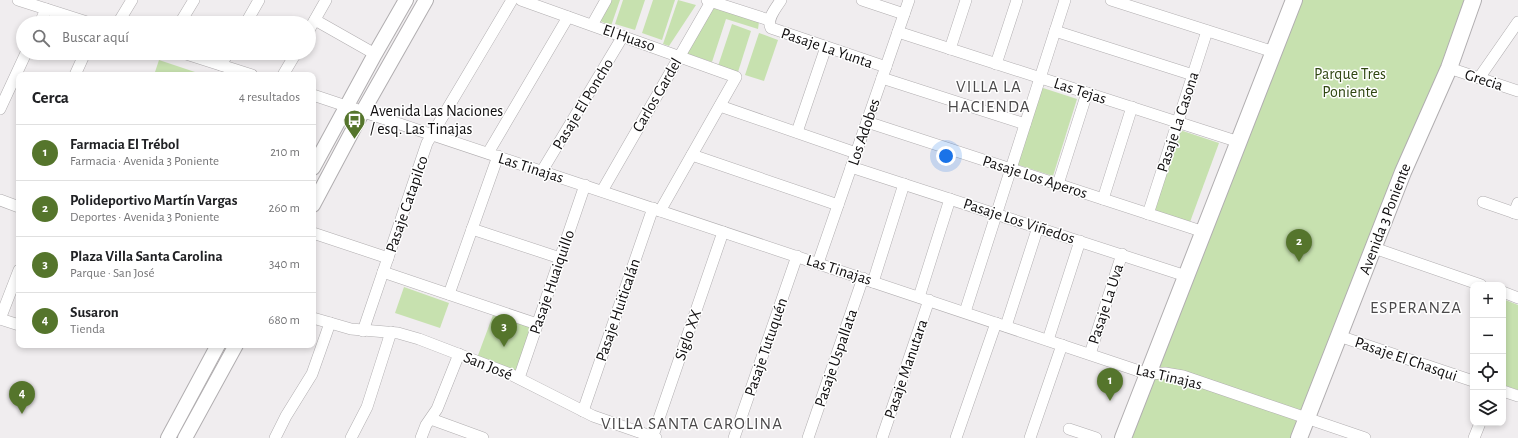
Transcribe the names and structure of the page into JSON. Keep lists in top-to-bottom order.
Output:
{
  "streets": {
    "main road": ["Avenida 3 Poniente"],
    "street": [
      "El Huaso",
      "Pasaje La Yunta",
      "Grecia",
      "Las Tejas",
      "Carlos Gardel",
      "Pasaje El Poncho",
      "Pasaje La Casona",
      "Los Adobes",
      "Las Tinajas",
      "Pasaje Los Aperos",
      "Pasaje Catapilco",
      "Pasaje Los Viñedos",
      "Pasaje Huaiquillo",
      "Pasaje La Uva",
      "Pasaje Huiticalán",
      "Siglo XX",
      "Pasaje Tutuquén",
      "Pasaje Uspallata",
      "Pasaje El Chasqui",
      "San José",
      "Pasaje Manutara"
    ]
  },
  "crossings": [
    ["El Huaso", "Carlos Gardel"],
    ["El Huaso", "Pasaje El Poncho"],
    ["El Huaso", "Pasaje Huiticalán"],
    ["Pasaje La Yunta", "Carlos Gardel"],
    ["Pasaje La Yunta", "Los Adobes"],
    ["Grecia", "Avenida 3 Poniente"],
    ["Las Tejas", "Pasaje La Casona"],
    ["Las Tejas", "Los Adobes"],
    ["Carlos Gardel", "Las Tinajas"],
    ["Pasaje El Poncho", "Las Tinajas"],
    ["Pasaje La Casona", "Pasaje Los Aperos"],
    ["Los Adobes", "Las Tinajas"],
    ["Los Adobes", "Pasaje Los Aperos"],
    ["Los Adobes", "Pasaje Los Viñedos"],
    ["Las Tinajas", "Pasaje Catapilco"],
    ["Las Tinajas", "Avenida 3 Poniente"],
    ["Las Tinajas", "Pasaje Huaiquillo"],
    ["Las Tinajas", "Pasaje La Uva"],
    ["Las Tinajas", "Pasaje Huiticalán"],
    ["Las Tinajas", "Siglo XX"],
    ["Las Tinajas", "Pasaje Tutuquén"],
    ["Las Tinajas", "Pasaje Uspallata"],
    ["Las Tinajas", "Pasaje Manutara"],
    ["Pasaje Catapilco", "San José"],
    ["Avenida 3 Poniente", "Pasaje El Chasqui"],
    ["Pasaje Los Viñedos", "Pasaje La Uva"],
    ["Pasaje Los Viñedos", "Pasaje Uspallata"],
    ["Pasaje Los Viñedos", "Pasaje Manutara"],
    ["Pasaje Huaiquillo", "San José"],
    ["Pasaje Huiticalán", "San José"],
    ["Siglo XX", "San José"]
  ],
  "districts": ["VILLA LA HACIENDA", "ESPERANZA", "VILLA SANTA CAROLINA"],
  "parks": ["Parque Tres Poniente"],
  "places": {
    "bus stop": ["Avenida Las Naciones / esq. Las Tinajas"]
  },
  "page": {
    "search": "Buscar aquí",
    "heading": ["Cerca", "4 resultados"],
    "list": [
      {
        "mark": "1",
        "name": "Farmacia El Trébol",
        "note": "Farmacia · Avenida 3 Poniente",
        "value": "210 m"
      },
      {
        "mark": "2",
        "name": "Polideportivo Martín Vargas",
        "note": "Deportes · Avenida 3 Poniente",
        "value": "260 m"
      },
      {
        "mark": "3",
        "name": "Plaza Villa Santa Carolina",
        "note": "Parque · San José",
        "value": "340 m"
      },
      {
        "mark": "4",
        "name": "Susaron",
        "note": "Tienda",
        "value": "680 m"
      }
    ],
    "pins": [
      "2",
      "3",
      "1",
      "4"
    ],
    "map_buttons": ["+", "−"]
  }
}
